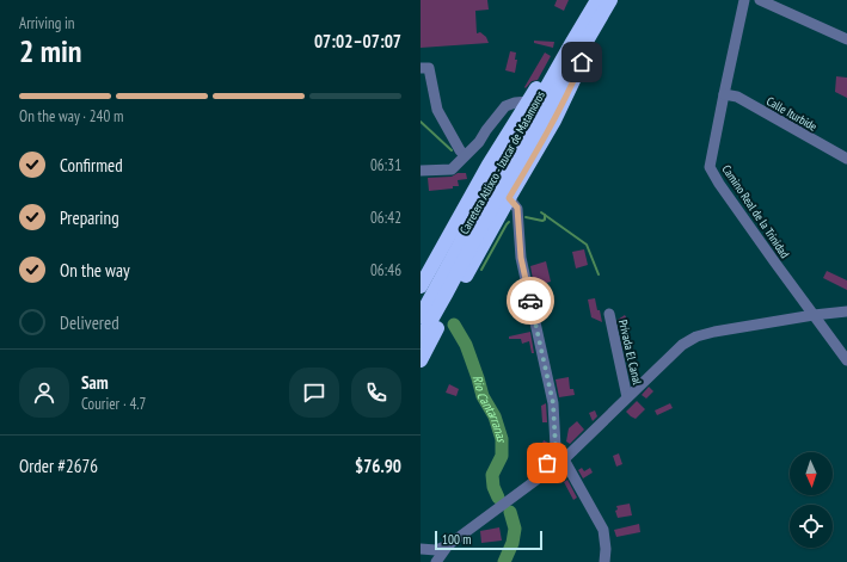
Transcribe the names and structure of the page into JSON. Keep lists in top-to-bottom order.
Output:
{
  "streets": {
    "highway": ["Carretera Atlixco - Izucar de Matamoros"],
    "street": ["Calle Iturbide", "Camino Real de la Trinidad", "Privada El Canal"]
  },
  "crossings": [
    ["Calle Iturbide", "Camino Real de la Trinidad"]
  ],
  "water": ["Rio Cantarranas"],
  "scale_bar": "100 m",
  "north": "bottom",
  "page": {
    "heading": ["2 min", "Arriving in", "07:02–07:07"],
    "panel": [
      "Sam",
      "Courier · 4.7",
      "Order #2676",
      "$76.90"
    ],
    "bar": "On the way · 240 m",
    "list": [
      ["Confirmed", "06:31"],
      ["Preparing", "06:42"],
      ["On the way", "06:46"],
      "Delivered"
    ],
    "scale": "100 m"
  }
}
